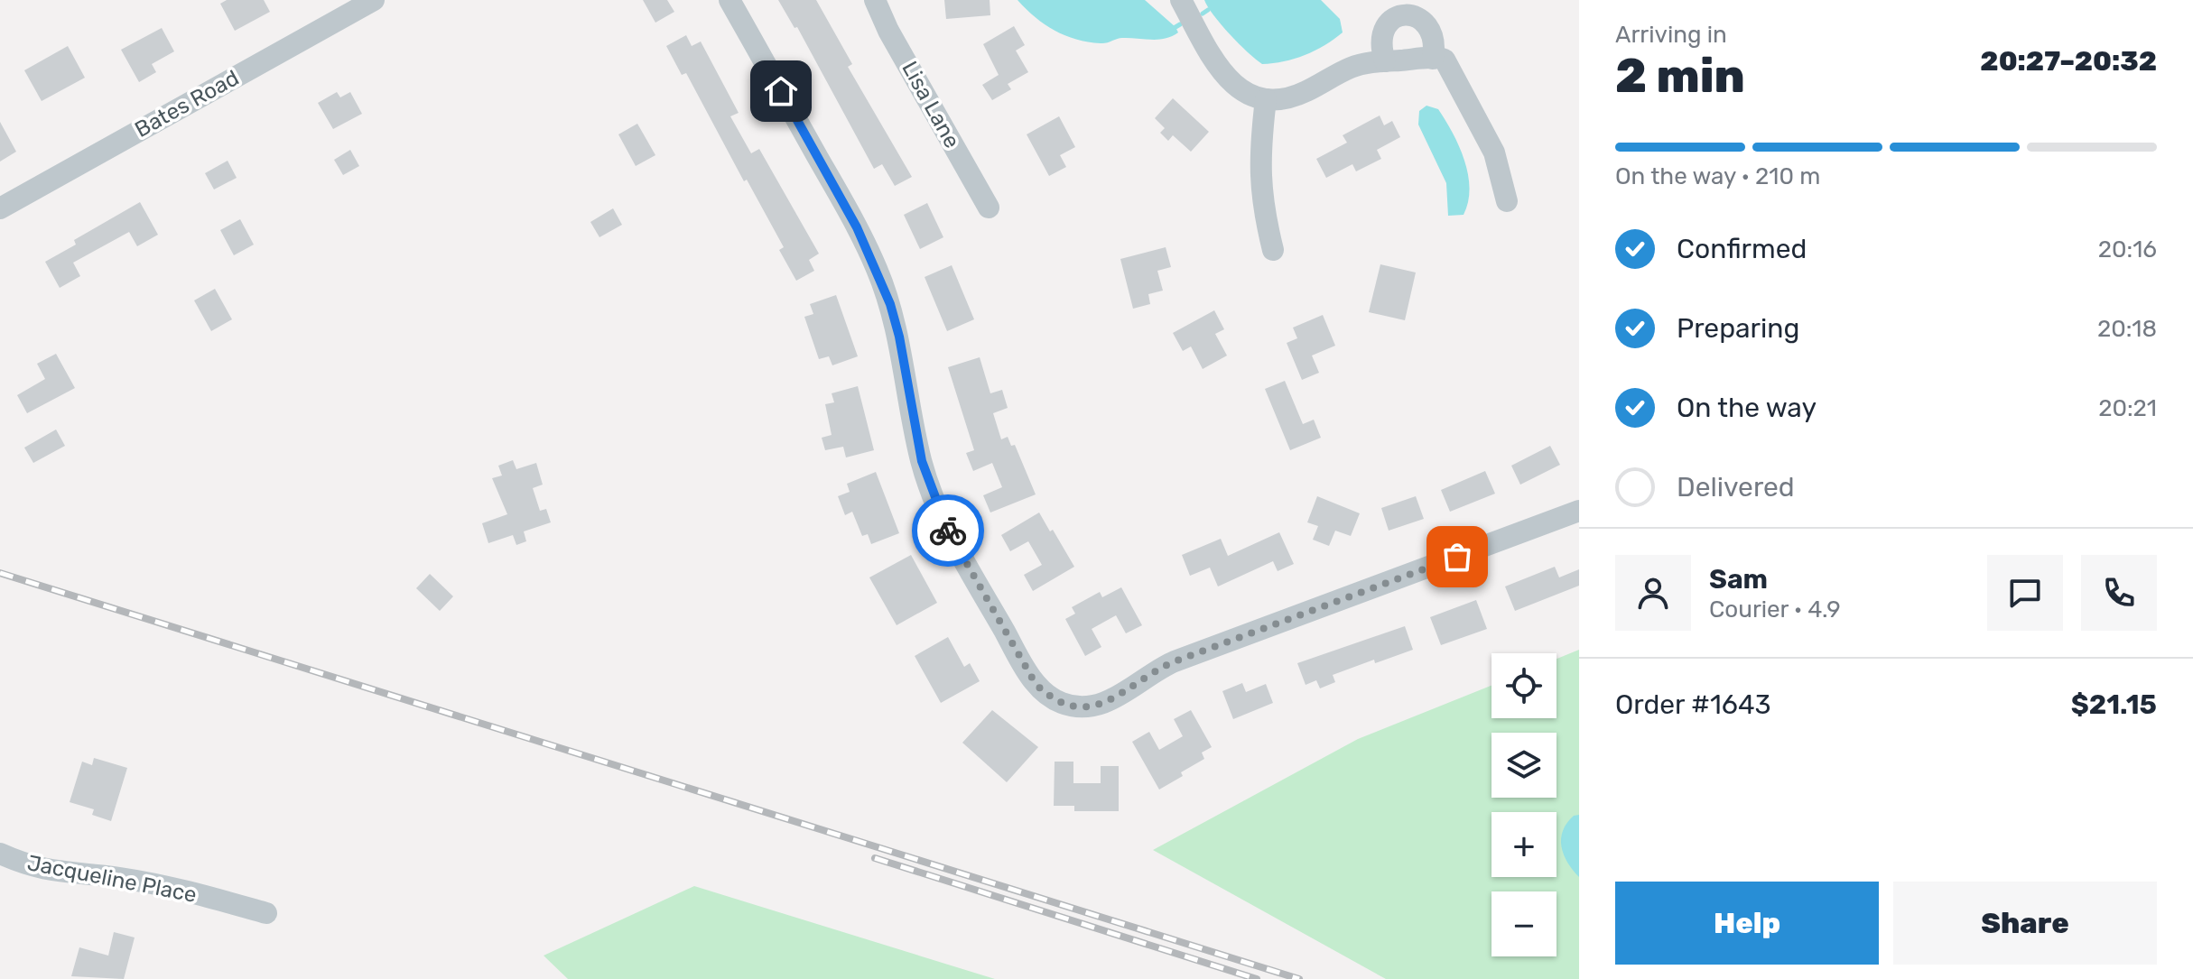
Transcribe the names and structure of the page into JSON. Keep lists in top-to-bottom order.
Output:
{
  "streets": {
    "street": ["Bates Road", "Lisa Lane", "Jacqueline Place"]
  },
  "page": {
    "heading": ["2 min", "Arriving in", "20:27–20:32"],
    "panel": [
      "Sam",
      "Courier · 4.9",
      "Order #1643",
      "$21.15"
    ],
    "bar": "On the way · 210 m",
    "list": [
      ["Confirmed", "20:16"],
      ["Preparing", "20:18"],
      ["On the way", "20:21"],
      "Delivered"
    ],
    "map_buttons": ["+", "−"],
    "buttons": ["Help", "Share"]
  }
}
